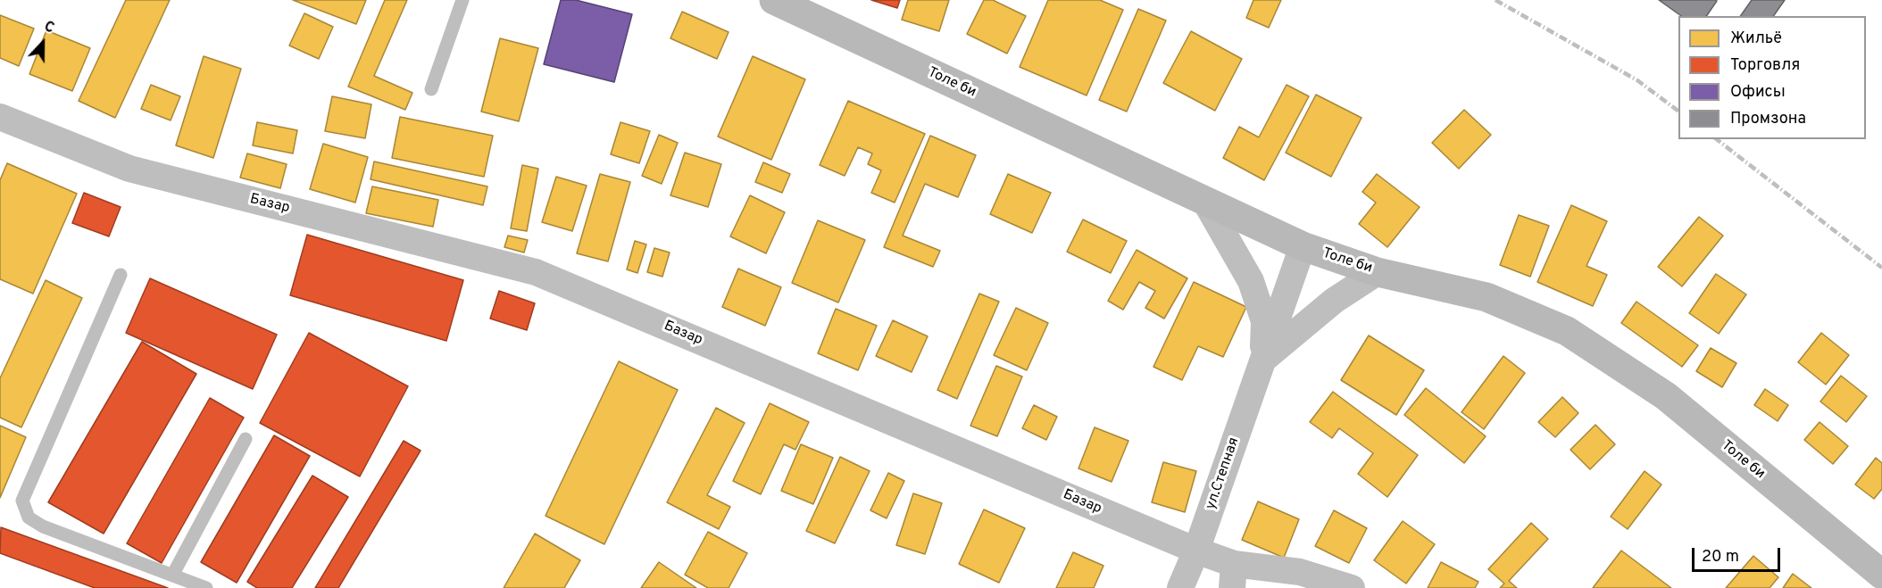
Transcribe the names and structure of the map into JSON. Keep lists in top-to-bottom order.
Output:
{
  "streets": {
    "main road": ["Толе би"],
    "street": ["Базар", "ул.Степная"]
  },
  "crossings": [
    ["Толе би", "ул.Степная"],
    ["Базар", "ул.Степная"]
  ],
  "legend": [
    "Жильё",
    "Торговля",
    "Офисы",
    "Промзона"
  ],
  "scale_bar": "20 m",
  "north": "top"
}
